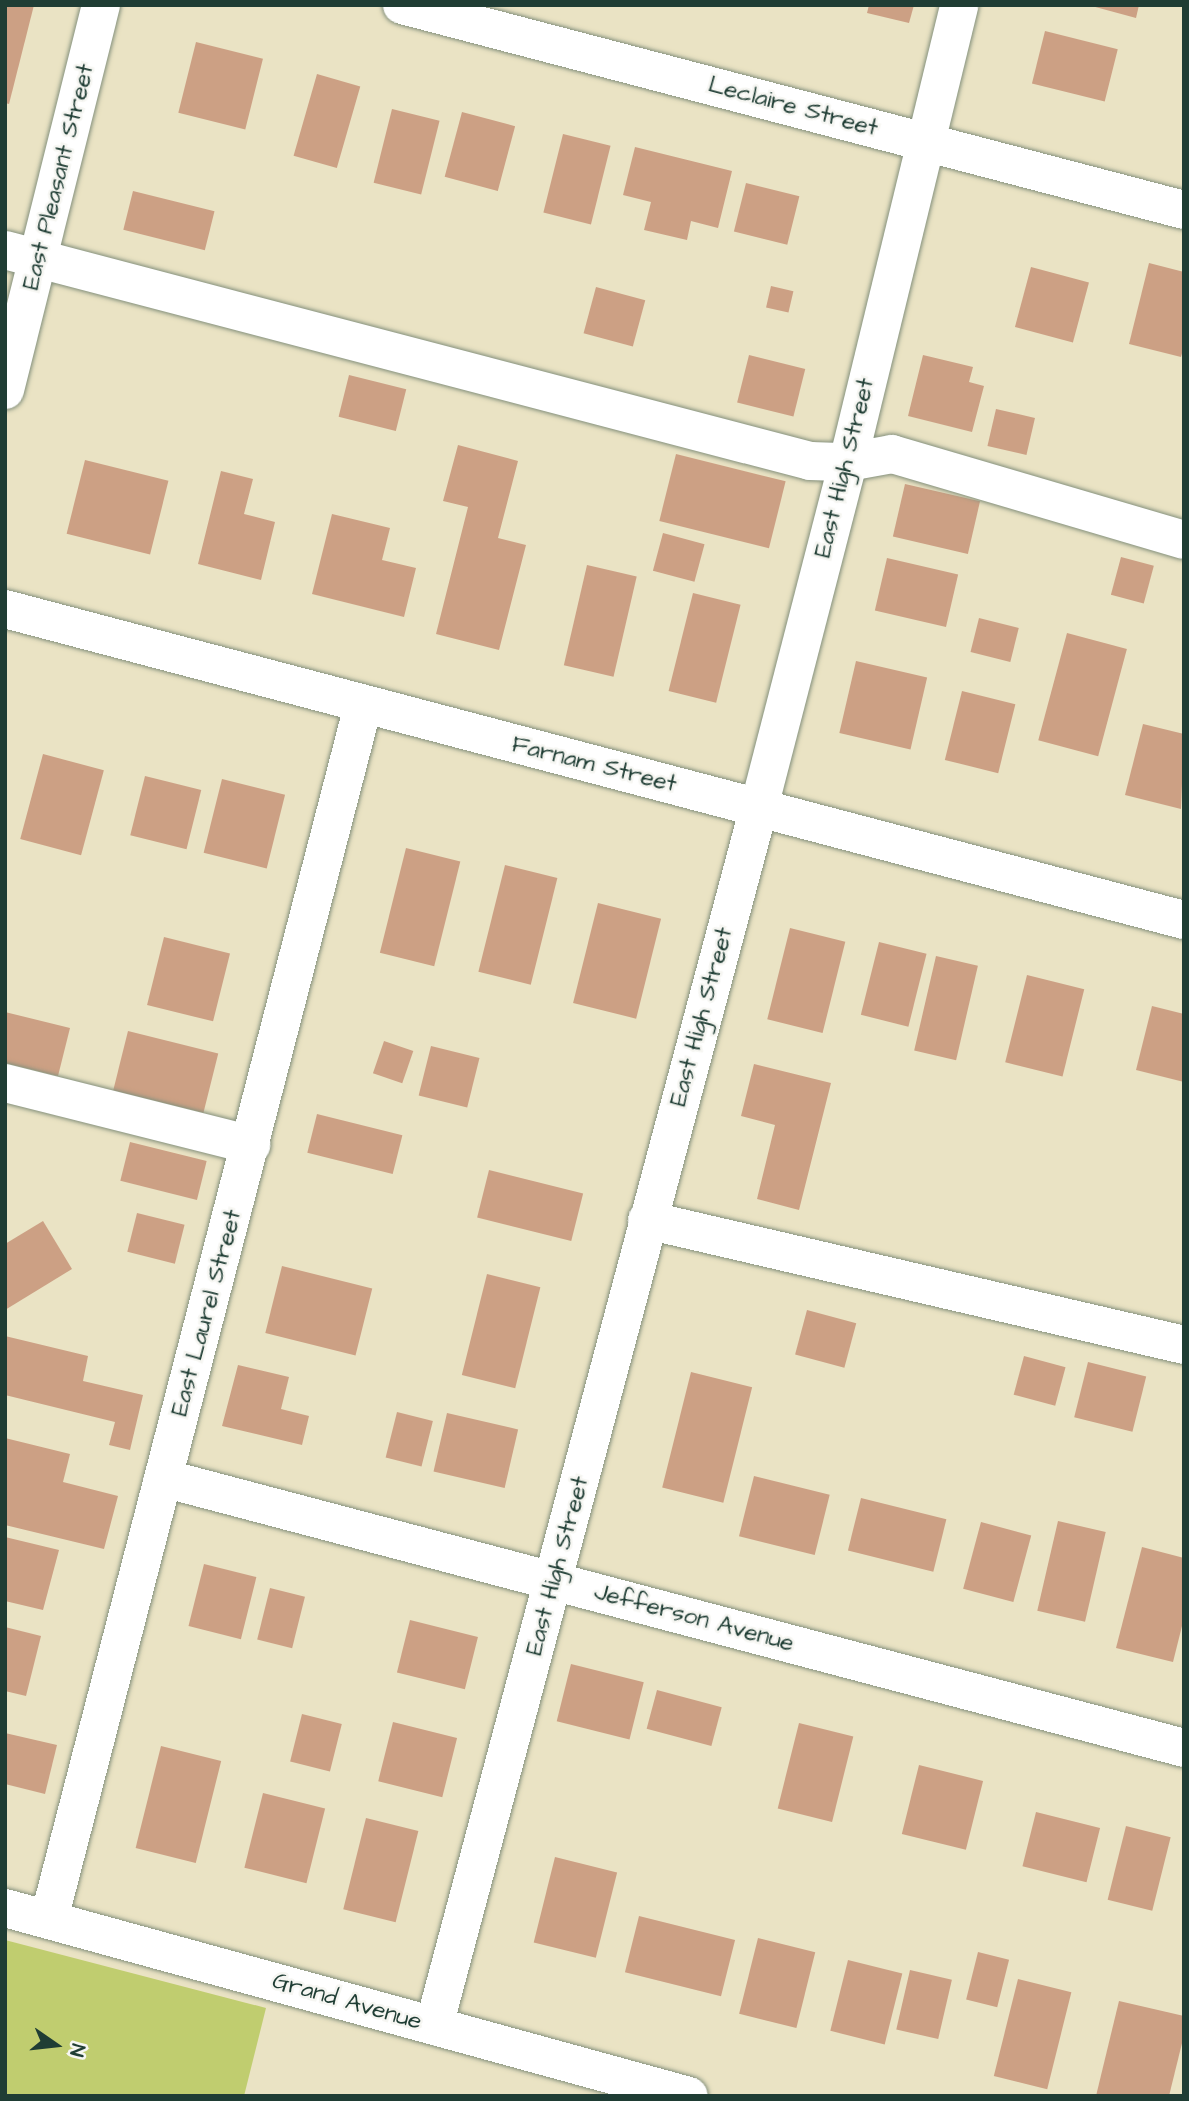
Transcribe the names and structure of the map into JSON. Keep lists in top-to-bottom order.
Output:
{
  "streets": {
    "street": [
      "Leclaire Street",
      "East Pleasant Street",
      "East High Street",
      "Farnam Street",
      "East Laurel Street",
      "Jefferson Avenue",
      "Grand Avenue"
    ]
  },
  "crossings": [
    ["Leclaire Street", "East High Street"],
    ["East High Street", "Farnam Street"],
    ["East High Street", "Jefferson Avenue"],
    ["East High Street", "Grand Avenue"],
    ["Farnam Street", "East Laurel Street"],
    ["East Laurel Street", "Jefferson Avenue"],
    ["East Laurel Street", "Grand Avenue"]
  ],
  "north": "right"
}
